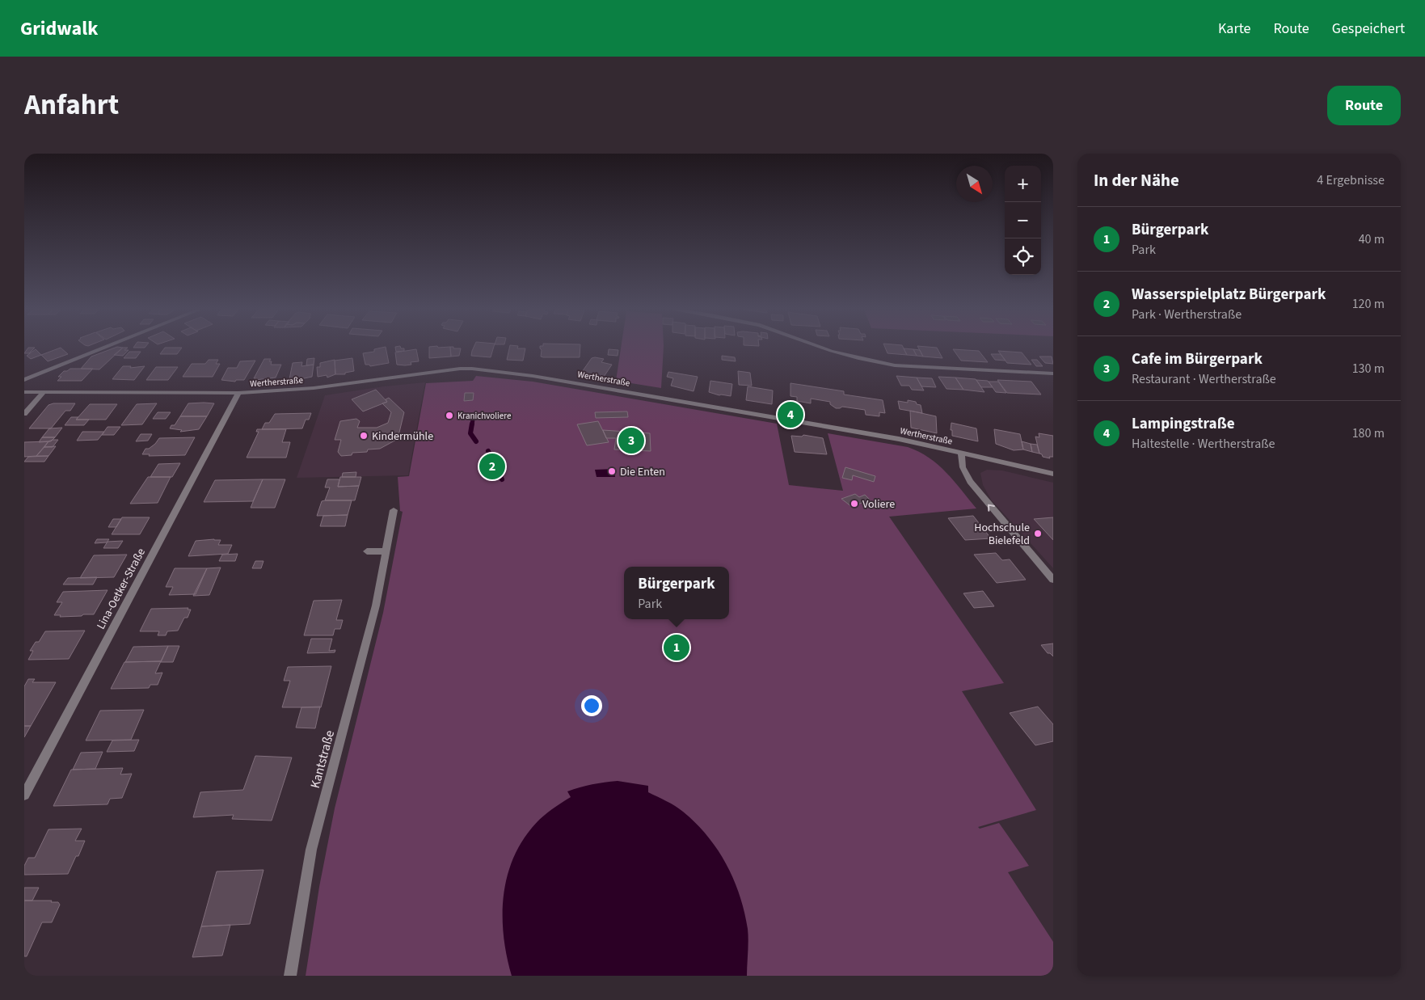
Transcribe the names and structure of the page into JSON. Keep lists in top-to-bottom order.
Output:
{
  "streets": {
    "street": ["Wertherstraße", "Lina-Oetker-Straße", "Kantstraße"]
  },
  "crossings": [
    ["Wertherstraße", "Lina-Oetker-Straße"]
  ],
  "places": [
    "Kranichvoliere",
    "Kindermühle",
    "Die Enten",
    "Voliere",
    "Hochschule Bielefeld"
  ],
  "north": "bottom right",
  "page": {
    "header": "Gridwalk",
    "nav": ["Karte", "Route", "Gespeichert"],
    "title": "Anfahrt",
    "buttons": "Route",
    "heading": ["In der Nähe", "4 Ergebnisse"],
    "map_buttons": ["+", "−"],
    "list": [
      {
        "mark": "1",
        "name": "Bürgerpark",
        "note": "Park",
        "value": "40 m"
      },
      {
        "mark": "2",
        "name": "Wasserspielplatz Bürgerpark",
        "note": "Park · Wertherstraße",
        "value": "120 m"
      },
      {
        "mark": "3",
        "name": "Cafe im Bürgerpark",
        "note": "Restaurant · Wertherstraße",
        "value": "130 m"
      },
      {
        "mark": "4",
        "name": "Lampingstraße",
        "note": "Haltestelle · Wertherstraße",
        "value": "180 m"
      }
    ],
    "pins": [
      "4",
      "3",
      "2",
      "1"
    ],
    "popup": ["Bürgerpark", "Park"]
  }
}
